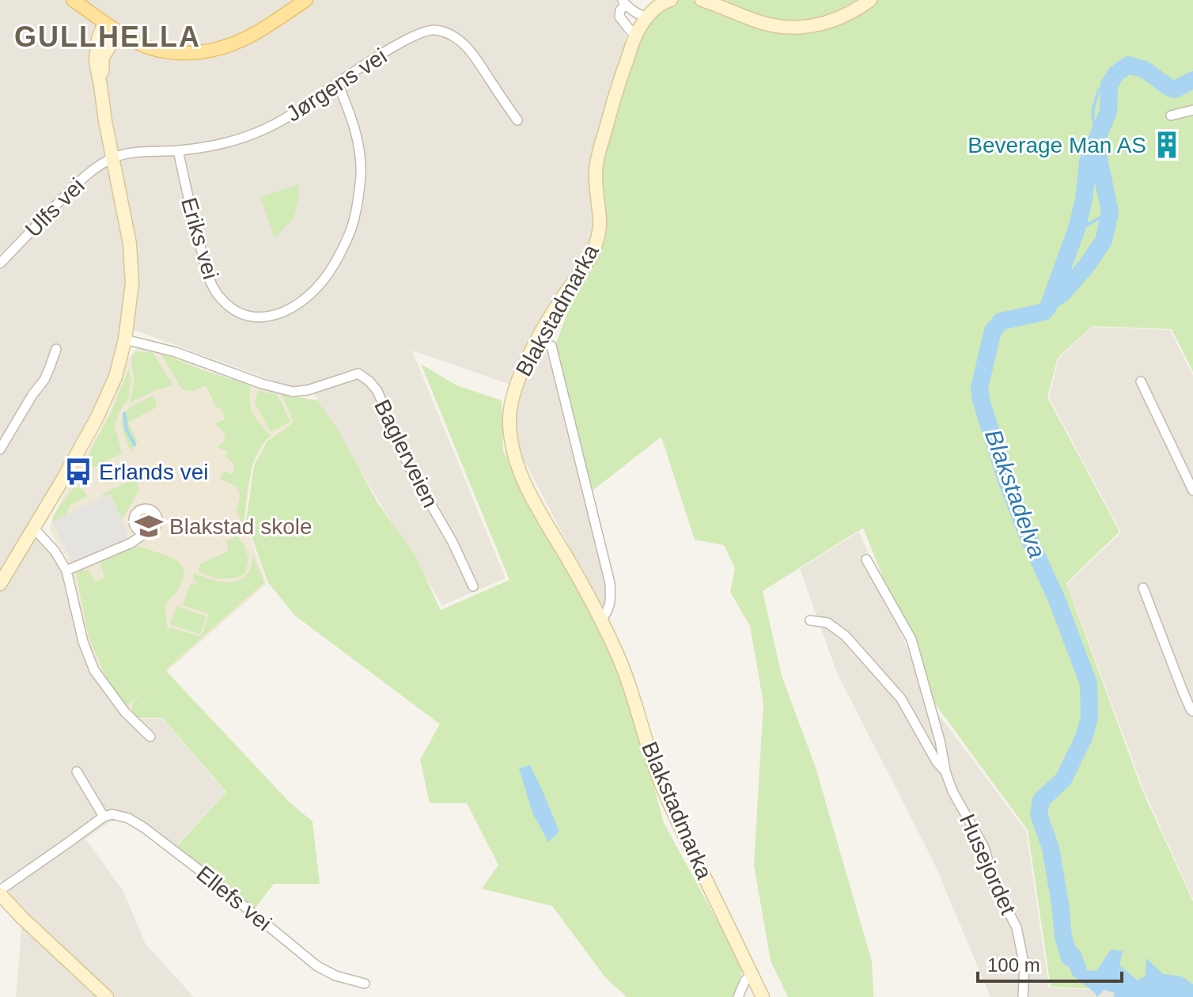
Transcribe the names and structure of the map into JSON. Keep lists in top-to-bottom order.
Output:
{
  "streets": {
    "main road": ["Blakstadmarka"],
    "street": [
      "Jørgens vei",
      "Ulfs vei",
      "Eriks vei",
      "Baglerveien",
      "Husejordet",
      "Ellefs vei"
    ]
  },
  "crossings": [
    ["Jørgens vei", "Ulfs vei"],
    ["Jørgens vei", "Eriks vei"]
  ],
  "districts": ["GULLHELLA"],
  "water": ["Blakstadelva"],
  "places": {
    "building": ["Beverage Man AS"],
    "bus stop": ["Erlands vei"],
    "school or university": ["Blakstad skole"]
  },
  "scale_bar": "100 m"
}
